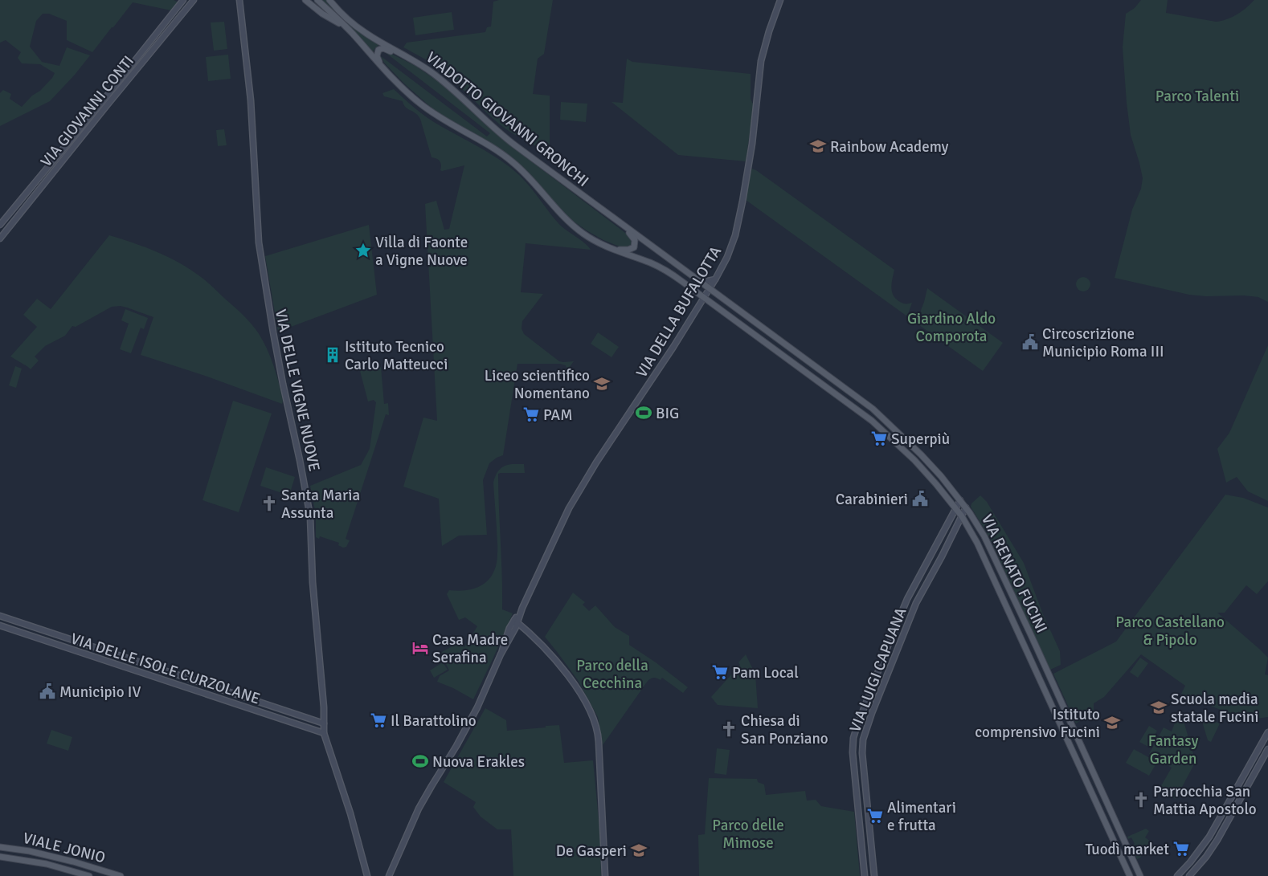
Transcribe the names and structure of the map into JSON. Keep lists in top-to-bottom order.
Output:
{
  "streets": {
    "main road": ["VIADOTTO GIOVANNI GRONCHI", "VIA RENATO FUCINI", "VIALE JONIO"],
    "street": [
      "VIA GIOVANNI CONTI",
      "VIA DELLA BUFALOTTA",
      "VIA DELLE VIGNE NUOVE",
      "VIA DELLE ISOLE CURZOLANE",
      "VIA LUIGI CAPUANA"
    ]
  },
  "crossings": [
    ["VIADOTTO GIOVANNI GRONCHI", "VIA DELLA BUFALOTTA"],
    ["VIADOTTO GIOVANNI GRONCHI", "VIA RENATO FUCINI"],
    ["VIA DELLA BUFALOTTA", "VIA RENATO FUCINI"],
    ["VIA DELLE VIGNE NUOVE", "VIA DELLE ISOLE CURZOLANE"],
    ["VIA RENATO FUCINI", "VIA LUIGI CAPUANA"]
  ],
  "parks": [
    "Parco Talenti",
    "Giardino Aldo Comporota",
    "Parco Castellano & Pipolo",
    "Parco della Cecchina",
    "Fantasy Garden",
    "Parco delle Mimose"
  ],
  "places": {
    "school or university": [
      "Rainbow Academy",
      "Liceo scientifico Nomentano",
      "Scuola media statale Fucini",
      "Istituto comprensivo Fucini",
      "De Gasperi"
    ],
    "place": ["Villa di Faonte a Vigne Nuove"],
    "public building": ["Circoscrizione Municipio Roma III", "Carabinieri", "Municipio IV"],
    "building": ["Istituto Tecnico Carlo Matteucci"],
    "sports": ["BIG", "Nuova Erakles"],
    "supermarket": [
      "PAM",
      "Superpiù",
      "Pam Local",
      "Il Barattolino",
      "Alimentari e frutta",
      "Tuodì market"
    ],
    "church": ["Santa Maria Assunta", "Chiesa di San Ponziano", "Parrocchia San Mattia Apostolo"],
    "hotel": ["Casa Madre Serafina"]
  }
}
